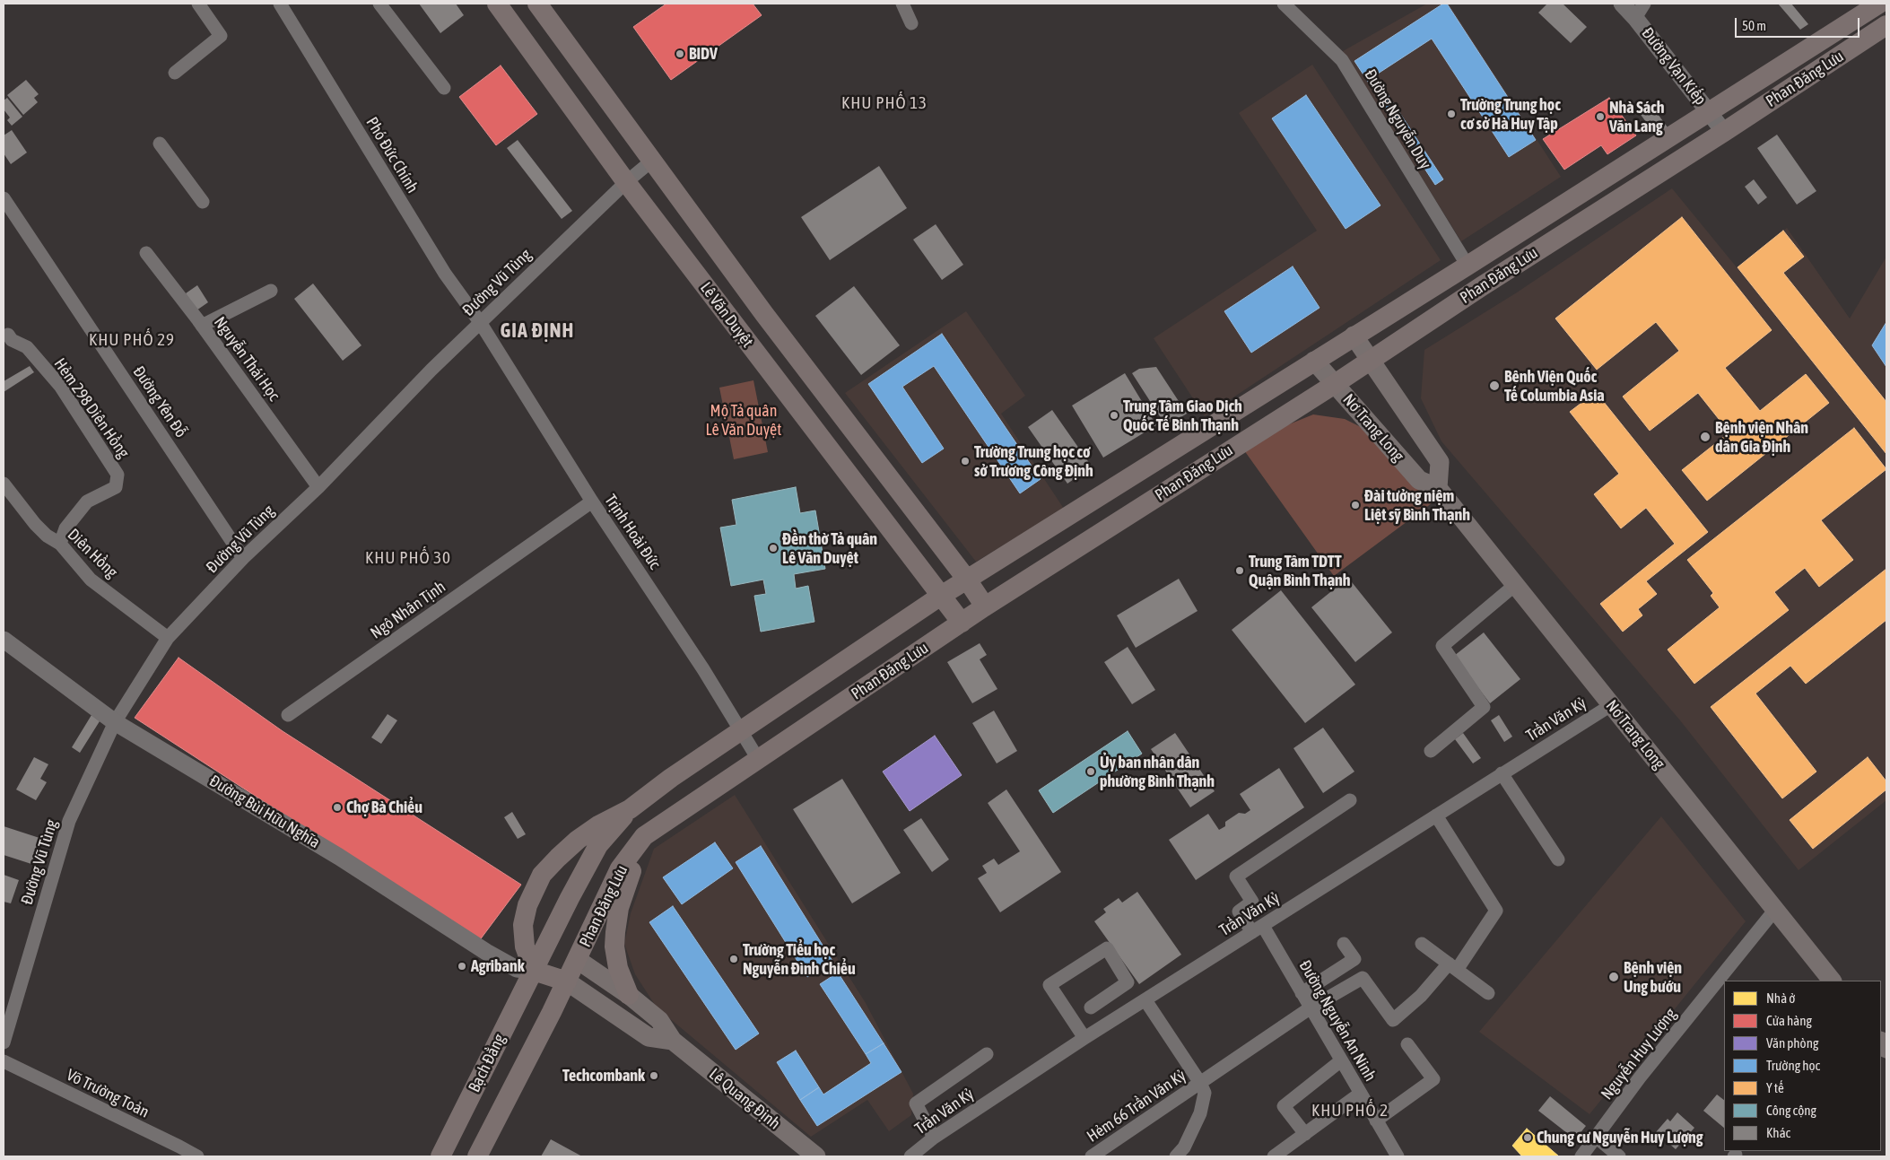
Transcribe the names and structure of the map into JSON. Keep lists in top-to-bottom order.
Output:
{
  "streets": {
    "main road": [
      "Phan Đăng Lưu",
      "Lê Văn Duyệt",
      "Nơ Trang Long",
      "Bạch Đằng",
      "Lê Quang Định"
    ],
    "street": [
      "Đường Vạn Kiếp",
      "Đường Nguyễn Duy",
      "Phó Đức Chính",
      "Đường Vũ Tùng",
      "Nguyễn Thái Học",
      "Đường Yên Đỗ",
      "Hẻm 298 Diên Hồng",
      "Trịnh Hoài Đức",
      "Diên Hồng",
      "Ngô Nhân Tịnh",
      "Trần Văn Kỷ",
      "Đường Bùi Hữu Nghĩa",
      "Đường Nguyễn An Ninh",
      "Nguyễn Huy Lượng",
      "Võ Trường Toản",
      "Hẻm 66 Trần Văn Kỷ"
    ]
  },
  "crossings": [
    ["Đường Vạn Kiếp", "Phan Đăng Lưu"],
    ["Phan Đăng Lưu", "Đường Nguyễn Duy"],
    ["Phan Đăng Lưu", "Lê Văn Duyệt"],
    ["Phan Đăng Lưu", "Nơ Trang Long"],
    ["Phan Đăng Lưu", "Trịnh Hoài Đức"],
    ["Phan Đăng Lưu", "Đường Bùi Hữu Nghĩa"],
    ["Phan Đăng Lưu", "Bạch Đằng"],
    ["Phan Đăng Lưu", "Lê Quang Định"],
    ["Phó Đức Chính", "Đường Vũ Tùng"],
    ["Phó Đức Chính", "Trịnh Hoài Đức"],
    ["Đường Vũ Tùng", "Lê Văn Duyệt"],
    ["Đường Vũ Tùng", "Nguyễn Thái Học"],
    ["Đường Vũ Tùng", "Đường Yên Đỗ"],
    ["Đường Vũ Tùng", "Trịnh Hoài Đức"],
    ["Đường Vũ Tùng", "Diên Hồng"],
    ["Đường Vũ Tùng", "Đường Bùi Hữu Nghĩa"],
    ["Hẻm 298 Diên Hồng", "Diên Hồng"],
    ["Nơ Trang Long", "Trần Văn Kỷ"],
    ["Nơ Trang Long", "Nguyễn Huy Lượng"],
    ["Trịnh Hoài Đức", "Ngô Nhân Tịnh"],
    ["Trần Văn Kỷ", "Đường Nguyễn An Ninh"],
    ["Đường Bùi Hữu Nghĩa", "Bạch Đằng"],
    ["Đường Nguyễn An Ninh", "Hẻm 66 Trần Văn Kỷ"]
  ],
  "districts": [
    "KHU PHỐ 13",
    "GIA ĐỊNH",
    "KHU PHỐ 29",
    "KHU PHỐ 30",
    "KHU PHỐ 2"
  ],
  "parks": ["Mộ Tả quân Lê Văn Duyệt"],
  "places": [
    "BIDV",
    "Trường Trung học cơ sở Hà Huy Tập",
    "Nhà Sách Văn Lang",
    "Bệnh Viện Quốc Tế Columbia Asia",
    "Trung Tâm Giao Dịch Quốc Tế Binh Thạnh",
    "Bệnh viện Nhân dân Gia Định",
    "Trường Trung học cơ sở Trương Công Định",
    "Đài tưởng niệm Liệt sỹ Bình Thạnh",
    "Đền thờ Tả quân Lê Văn Duyệt",
    "Trung Tâm TDTT Quận Bình Thạnh",
    "Ủy ban nhân dân phường Bình Thạnh",
    "Chợ Bà Chiểu",
    "Trường Tiểu học Nguyễn Đình Chiểu",
    "Agribank",
    "Bệnh viện Ung bướu",
    "Techcombank",
    "Chung cư Nguyễn Huy Lượng"
  ],
  "legend": [
    "Nhà ở",
    "Cửa hàng",
    "Văn phòng",
    "Trường học",
    "Y tế",
    "Công cộng",
    "Khác"
  ],
  "scale_bar": "50 m"
}
